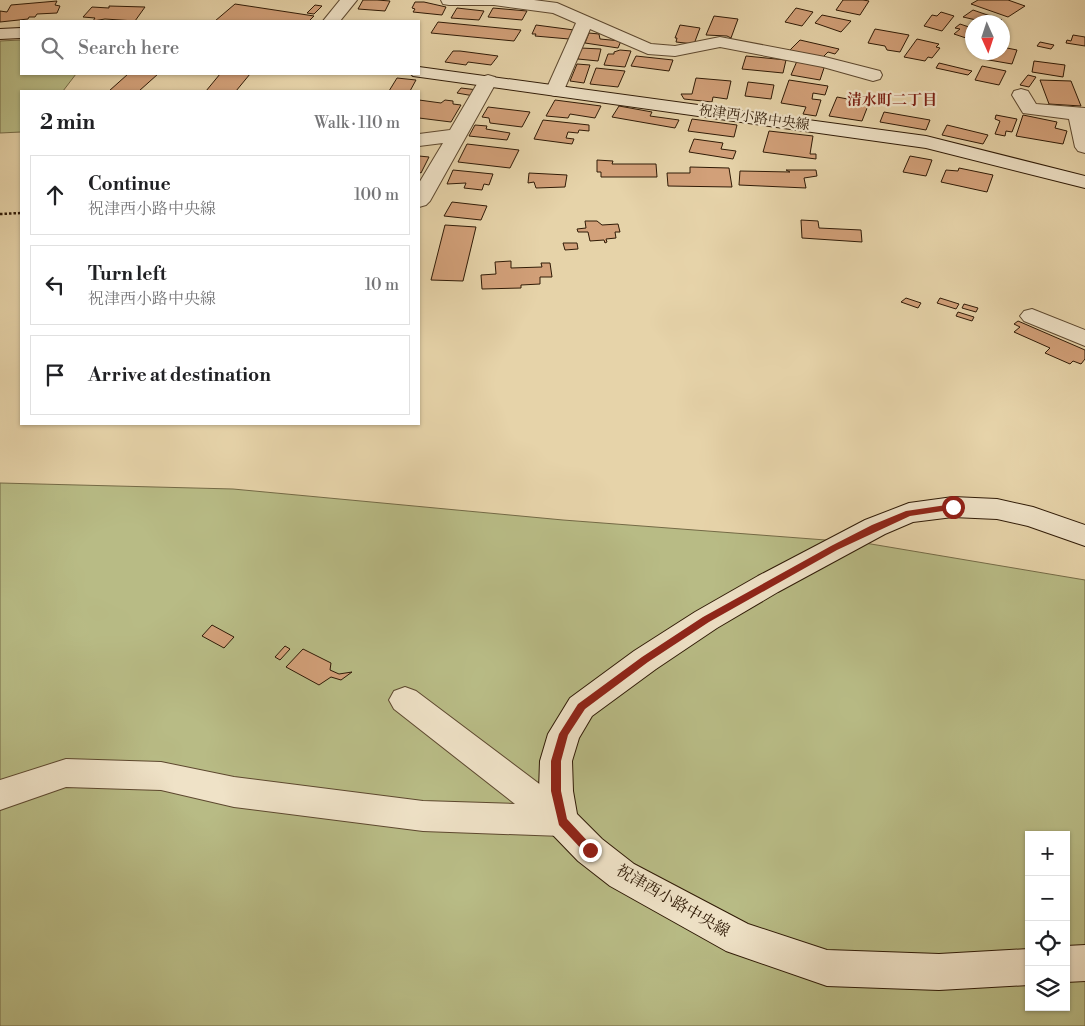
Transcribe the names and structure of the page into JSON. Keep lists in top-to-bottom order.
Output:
{
  "streets": {
    "street": ["祝津西小路中央線"]
  },
  "districts": ["清水町二丁目"],
  "north": "bottom",
  "page": {
    "search": "Search here",
    "heading": ["2 min", "Walk · 110 m"],
    "list": [
      ["Continue", "祝津西小路中央線", "100 m"],
      ["Turn left", "祝津西小路中央線", "10 m"],
      "Arrive at destination"
    ],
    "map_buttons": ["+", "−"]
  }
}
